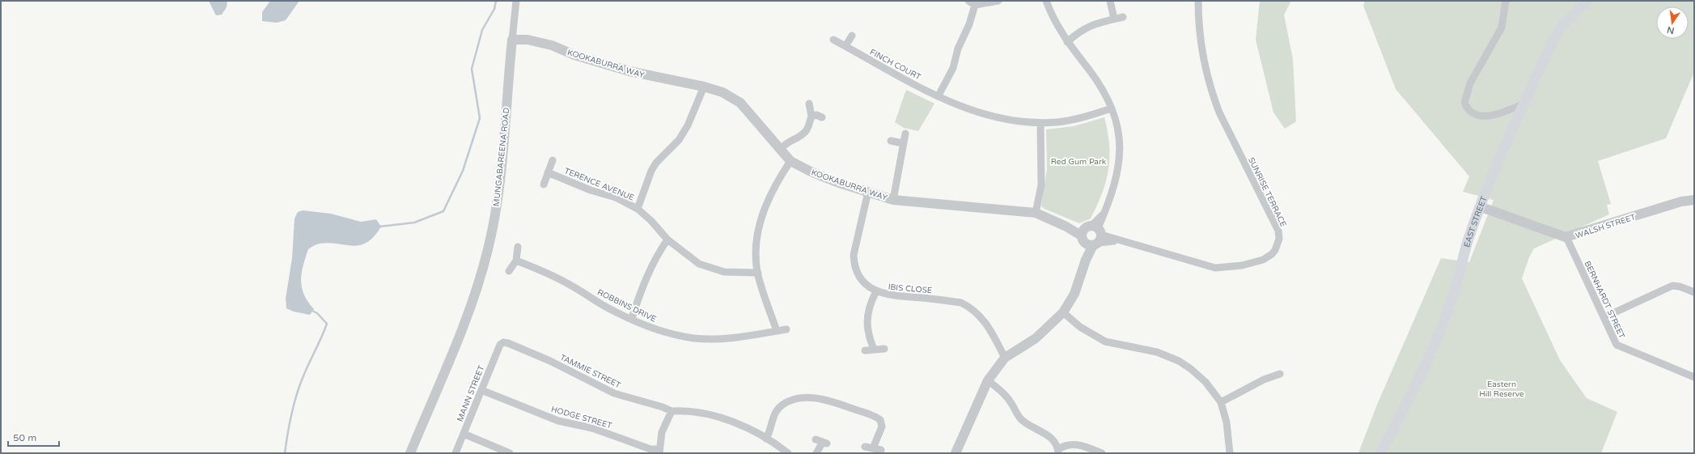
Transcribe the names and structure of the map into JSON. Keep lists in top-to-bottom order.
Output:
{
  "streets": {
    "main road": ["EAST STREET"],
    "street": [
      "KOOKABURRA WAY",
      "FINCH COURT",
      "MUNGABAREENA ROAD",
      "TERENCE AVENUE",
      "SUNRISE TERRACE",
      "WALSH STREET",
      "IBIS CLOSE",
      "BERNHARDT STREET",
      "ROBBINS DRIVE",
      "TAMMIE STREET",
      "MANN STREET",
      "HODGE STREET"
    ]
  },
  "crossings": [
    ["KOOKABURRA WAY", "MUNGABAREENA ROAD"],
    ["KOOKABURRA WAY", "SUNRISE TERRACE"],
    ["KOOKABURRA WAY", "IBIS CLOSE"],
    ["EAST STREET", "WALSH STREET"],
    ["WALSH STREET", "BERNHARDT STREET"],
    ["TAMMIE STREET", "MANN STREET"],
    ["MANN STREET", "HODGE STREET"]
  ],
  "parks": ["Red Gum Park", "Eastern Hill Reserve"],
  "scale_bar": "50 m",
  "north": "bottom"
}
